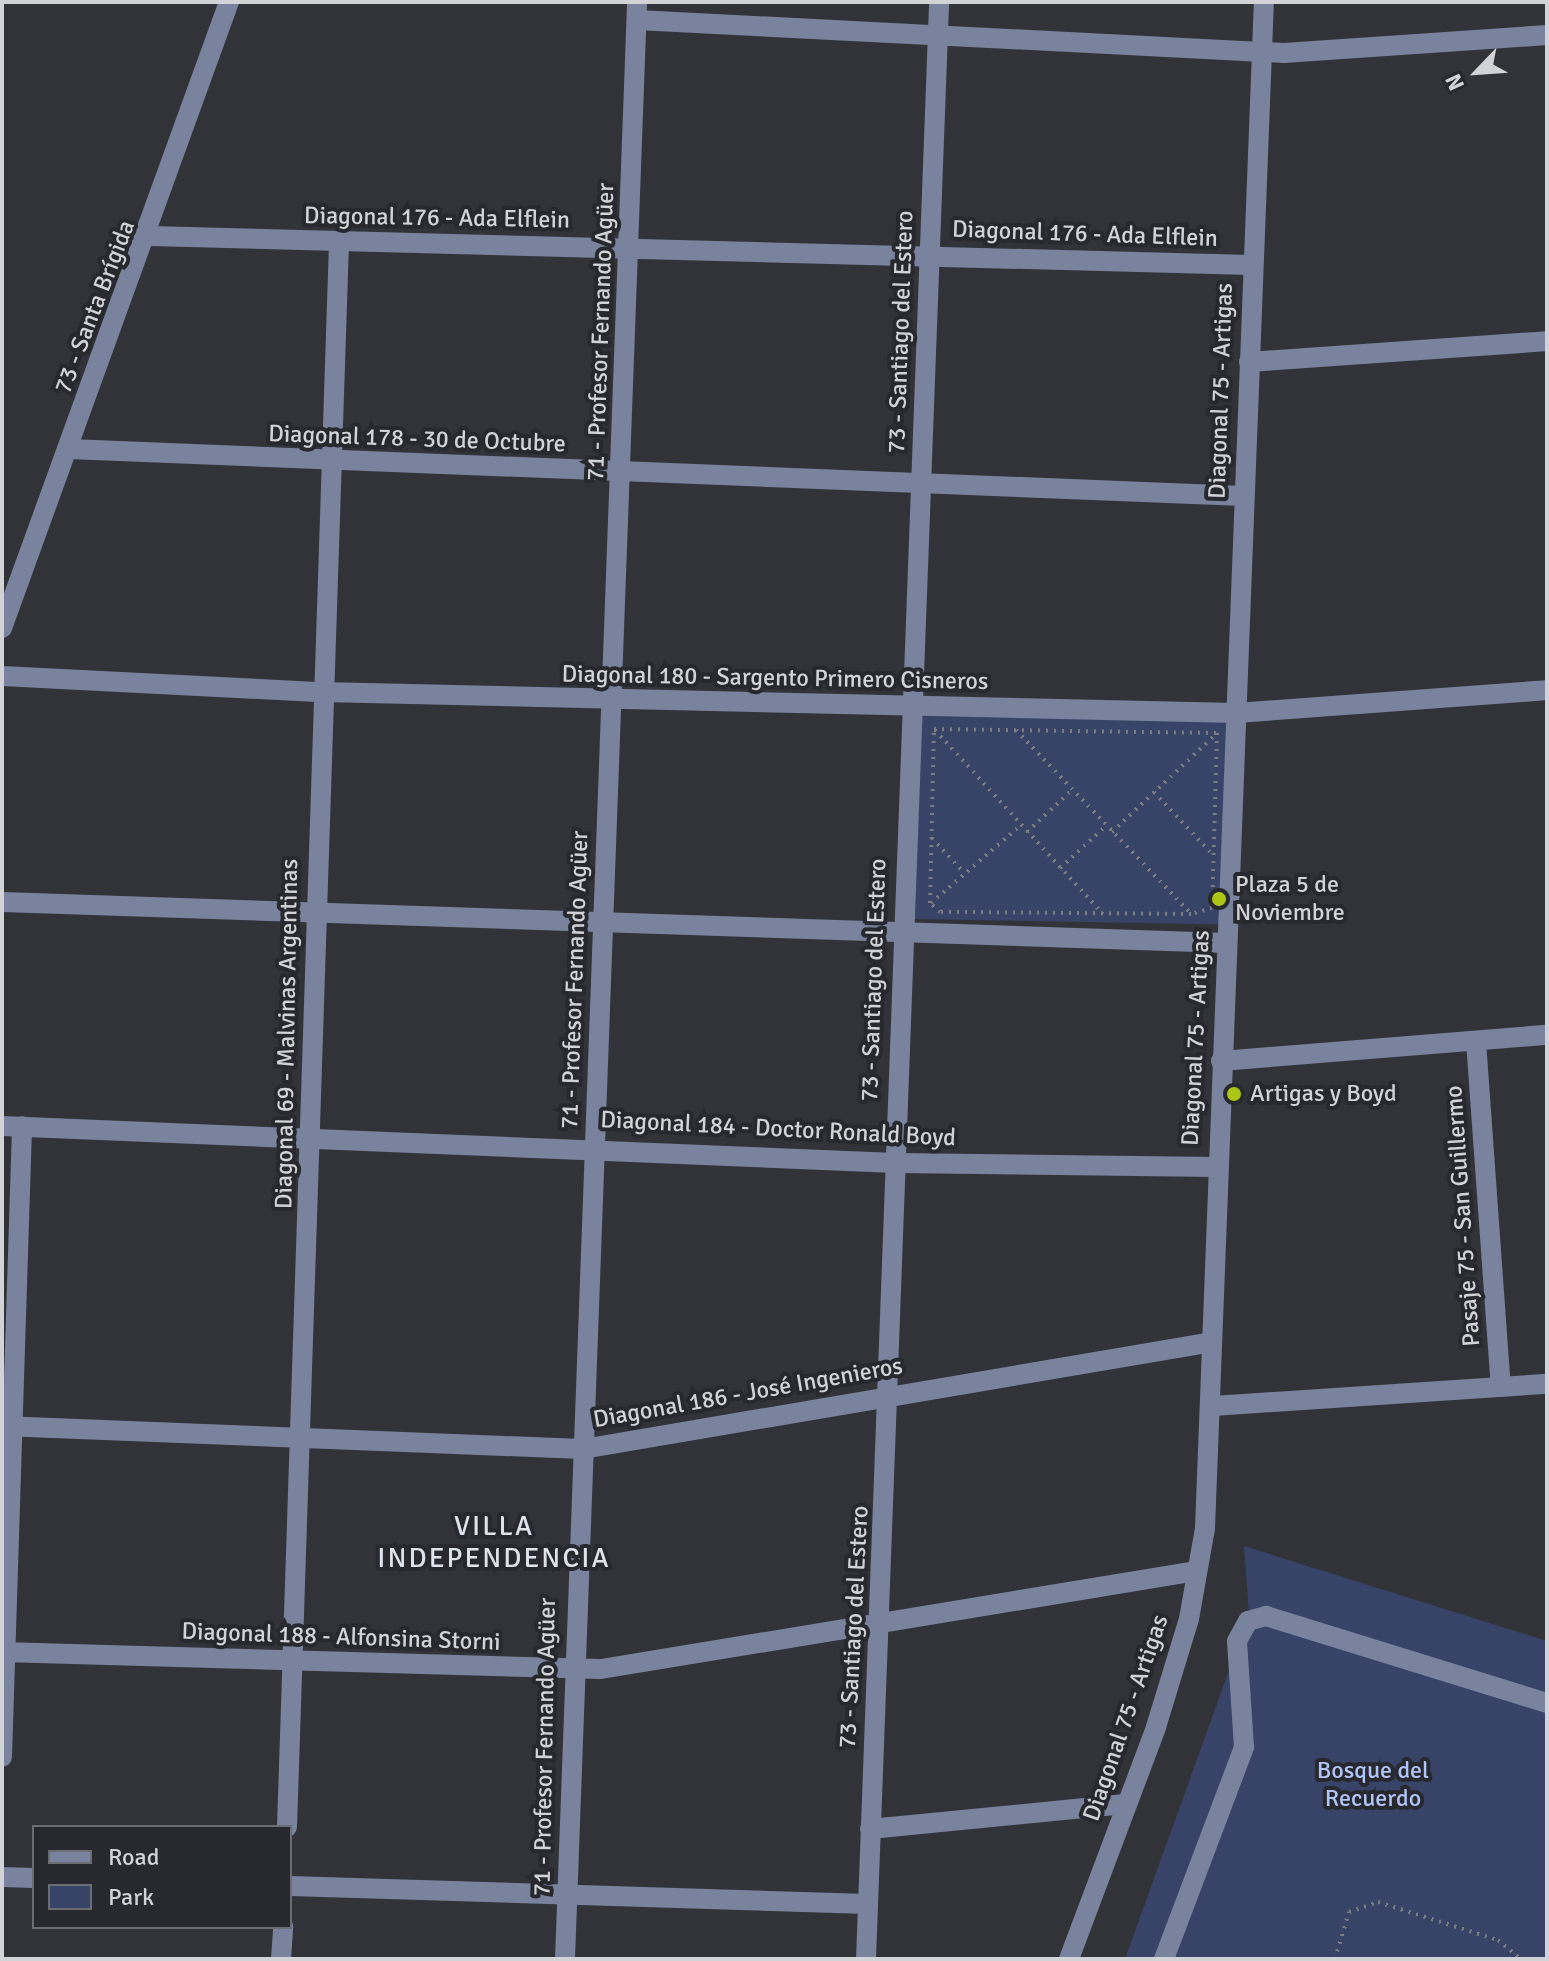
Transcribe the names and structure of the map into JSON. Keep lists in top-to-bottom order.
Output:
{
  "streets": {
    "street": [
      "Diagonal 176 - Ada Elflein",
      "73 - Santa Brígida",
      "71 - Profesor Fernando Agüer",
      "73 - Santiago del Estero",
      "Diagonal 75 - Artigas",
      "Diagonal 178 - 30 de Octubre",
      "Diagonal 180 - Sargento Primero Cisneros",
      "Diagonal 69 - Malvinas Argentinas",
      "Diagonal 184 - Doctor Ronald Boyd",
      "Pasaje 75 - San Guillermo",
      "Diagonal 186 - José Ingenieros",
      "Diagonal 188 - Alfonsina Storni"
    ]
  },
  "crossings": [
    ["Diagonal 176 - Ada Elflein", "73 - Santa Brígida"],
    ["Diagonal 176 - Ada Elflein", "71 - Profesor Fernando Agüer"],
    ["Diagonal 176 - Ada Elflein", "73 - Santiago del Estero"],
    ["Diagonal 176 - Ada Elflein", "Diagonal 75 - Artigas"],
    ["Diagonal 176 - Ada Elflein", "Diagonal 69 - Malvinas Argentinas"],
    ["73 - Santa Brígida", "Diagonal 178 - 30 de Octubre"],
    ["71 - Profesor Fernando Agüer", "Diagonal 178 - 30 de Octubre"],
    ["71 - Profesor Fernando Agüer", "Diagonal 180 - Sargento Primero Cisneros"],
    ["71 - Profesor Fernando Agüer", "Diagonal 184 - Doctor Ronald Boyd"],
    ["71 - Profesor Fernando Agüer", "Diagonal 186 - José Ingenieros"],
    ["71 - Profesor Fernando Agüer", "Diagonal 188 - Alfonsina Storni"],
    ["73 - Santiago del Estero", "Diagonal 178 - 30 de Octubre"],
    ["73 - Santiago del Estero", "Diagonal 180 - Sargento Primero Cisneros"],
    ["73 - Santiago del Estero", "Diagonal 184 - Doctor Ronald Boyd"],
    ["73 - Santiago del Estero", "Diagonal 186 - José Ingenieros"],
    ["73 - Santiago del Estero", "Diagonal 188 - Alfonsina Storni"],
    ["Diagonal 75 - Artigas", "Diagonal 178 - 30 de Octubre"],
    ["Diagonal 75 - Artigas", "Diagonal 180 - Sargento Primero Cisneros"],
    ["Diagonal 75 - Artigas", "Diagonal 184 - Doctor Ronald Boyd"],
    ["Diagonal 75 - Artigas", "Diagonal 186 - José Ingenieros"],
    ["Diagonal 75 - Artigas", "Diagonal 188 - Alfonsina Storni"],
    ["Diagonal 178 - 30 de Octubre", "Diagonal 69 - Malvinas Argentinas"],
    ["Diagonal 180 - Sargento Primero Cisneros", "Diagonal 69 - Malvinas Argentinas"],
    ["Diagonal 69 - Malvinas Argentinas", "Diagonal 184 - Doctor Ronald Boyd"],
    ["Diagonal 69 - Malvinas Argentinas", "Diagonal 186 - José Ingenieros"],
    ["Diagonal 69 - Malvinas Argentinas", "Diagonal 188 - Alfonsina Storni"]
  ],
  "districts": ["VILLA INDEPENDENCIA"],
  "parks": ["Bosque del Recuerdo"],
  "places": ["Plaza 5 de Noviembre", "Artigas y Boyd"],
  "legend": ["Road", "Park"],
  "north": "bottom left"
}
